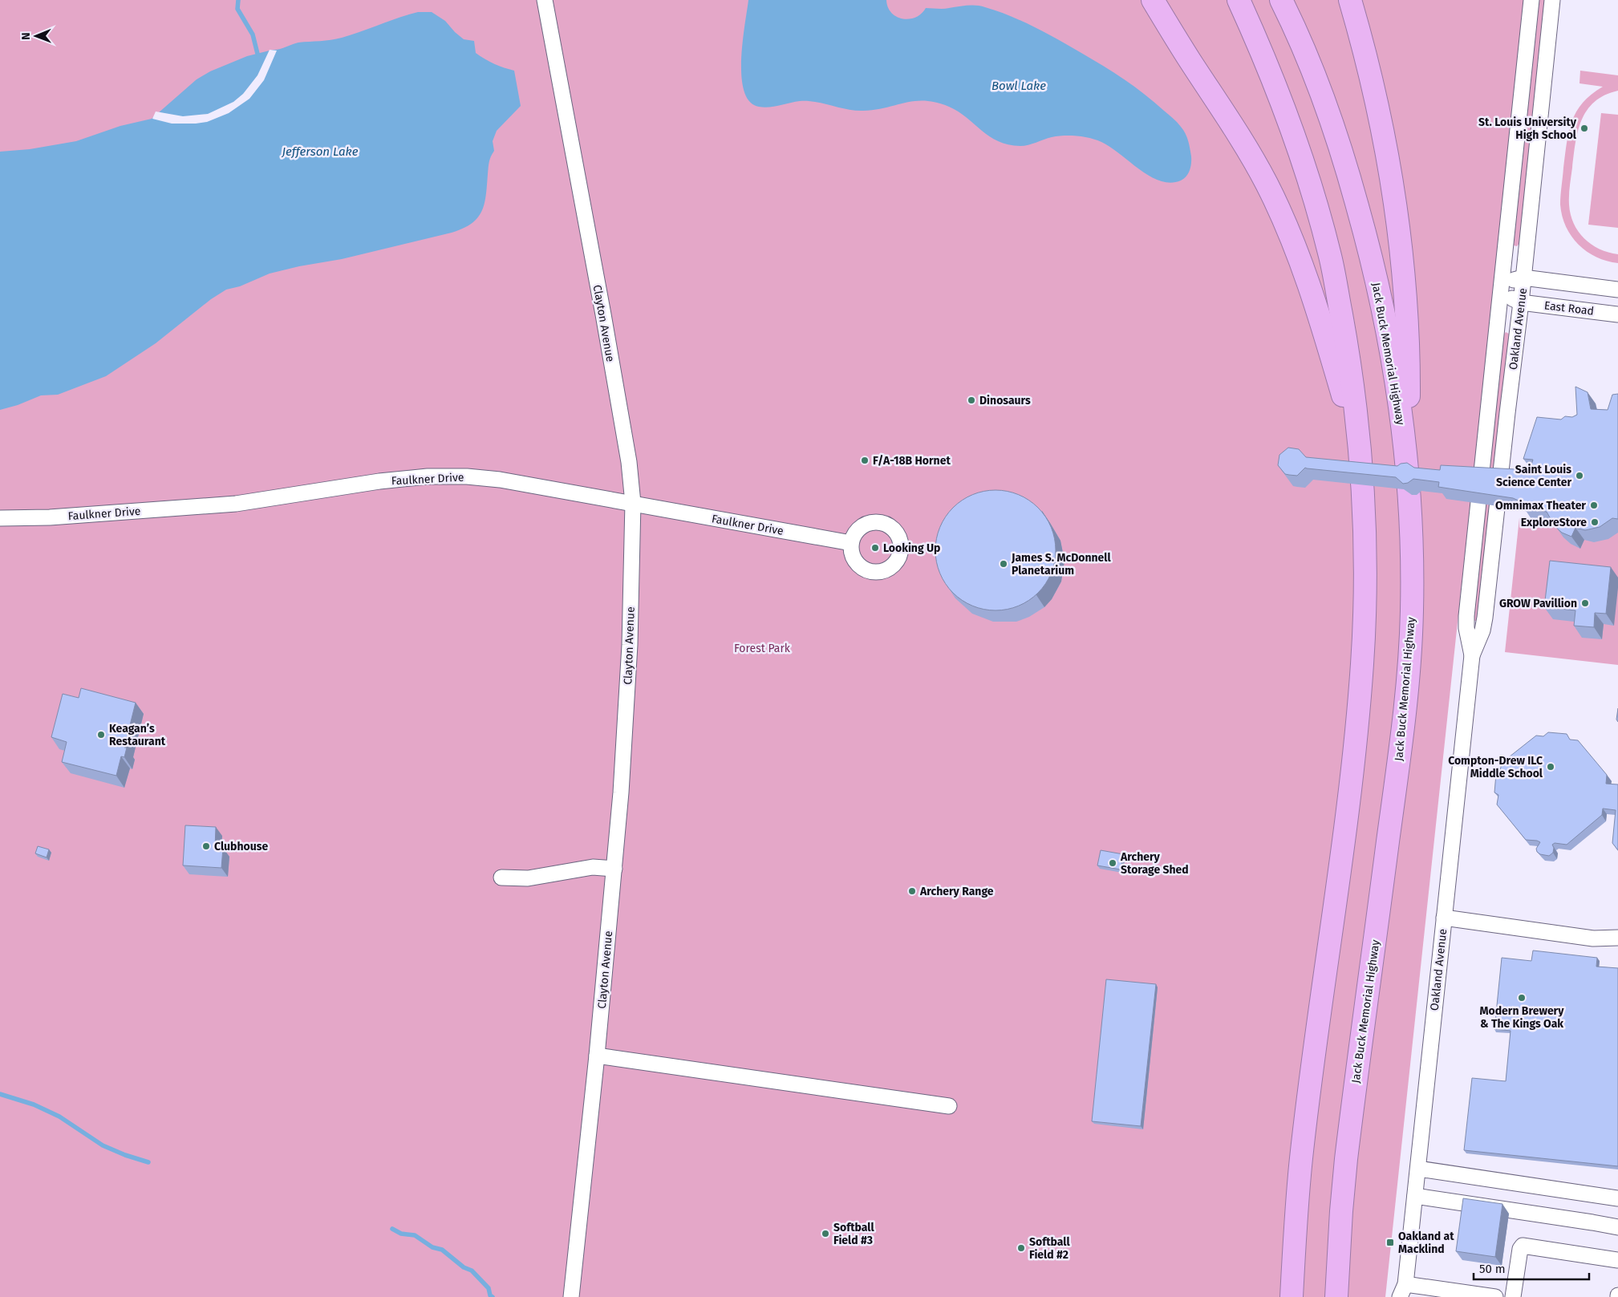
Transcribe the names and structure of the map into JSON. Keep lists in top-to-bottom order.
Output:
{
  "streets": {
    "highway": ["Jack Buck Memorial Highway"],
    "street": [
      "East Road",
      "Clayton Avenue",
      "Oakland Avenue",
      "Faulkner Drive"
    ]
  },
  "crossings": [
    ["East Road", "Oakland Avenue"],
    ["Clayton Avenue", "Faulkner Drive"]
  ],
  "water": ["Bowl Lake", "Jefferson Lake"],
  "parks": ["Forest Park"],
  "places": {
    "other": [
      "St. Louis University High School",
      "Dinosaurs",
      "F/A-18B Hornet",
      "Saint Louis Science Center",
      "Omnimax Theater",
      "ExploreStore",
      "Looking Up",
      "James S. McDonnell Planetarium",
      "GROW Pavillion",
      "Keagan’s Restaurant",
      "Compton-Drew ILC Middle School",
      "Clubhouse",
      "Archery Storage Shed",
      "Archery Range",
      "Modern Brewery & The Kings Oak",
      "Softball Field #3",
      "Softball Field #2"
    ],
    "transit": ["Oakland at Macklind"]
  },
  "scale_bar": "50 m",
  "north": "left"
}
